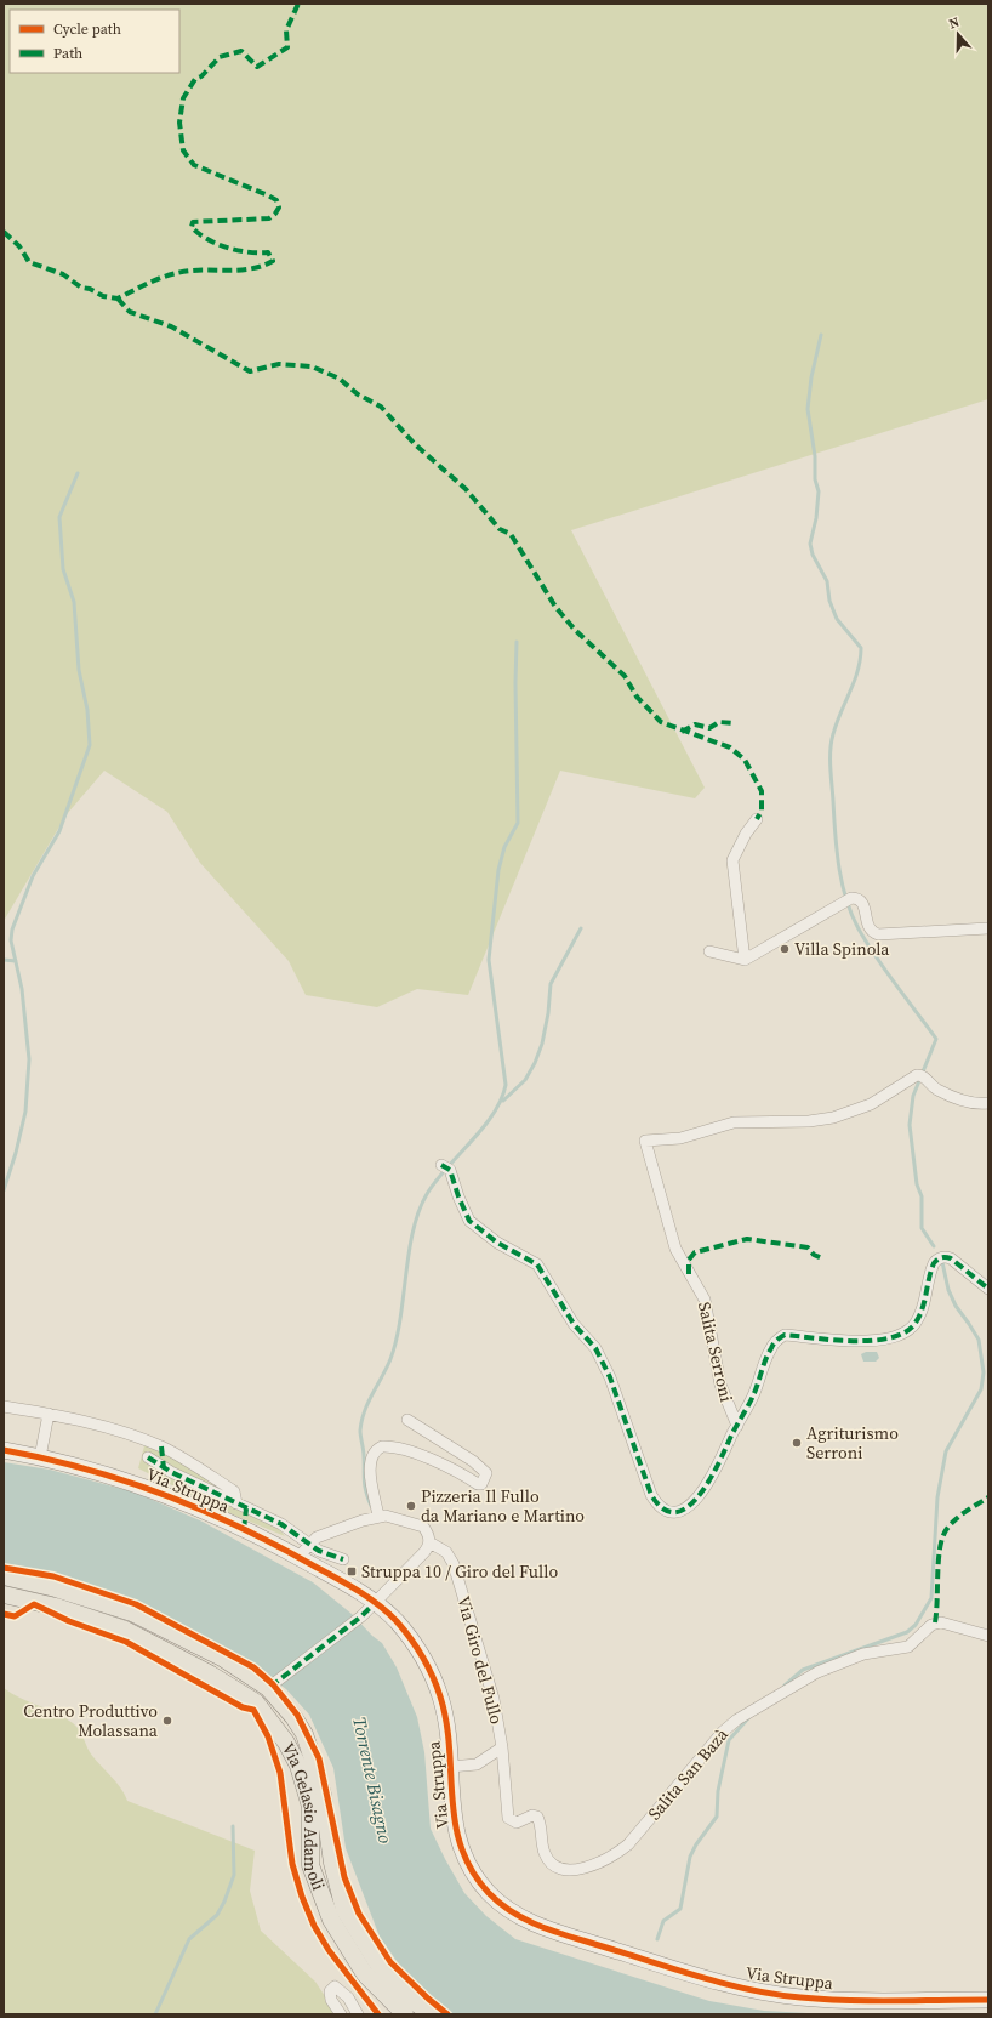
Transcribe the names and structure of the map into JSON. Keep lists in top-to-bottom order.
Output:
{
  "streets": {
    "main road": ["Via Struppa", "Via Gelasio Adamoli"],
    "street": ["Salita Serroni", "Via Giro del Fullo", "Salita San Bazà"]
  },
  "crossings": [
    ["Via Struppa", "Via Giro del Fullo"],
    ["Via Giro del Fullo", "Salita San Bazà"]
  ],
  "water": ["Torrente Bisagno"],
  "places": {
    "other": [
      "Villa Spinola",
      "Agriturismo Serroni",
      "Pizzeria Il Fullo da Mariano e Martino",
      "Centro Produttivo Molassana"
    ],
    "transit": ["Struppa 10 / Giro del Fullo"]
  },
  "legend": ["Cycle path", "Path"],
  "north": "top"
}
